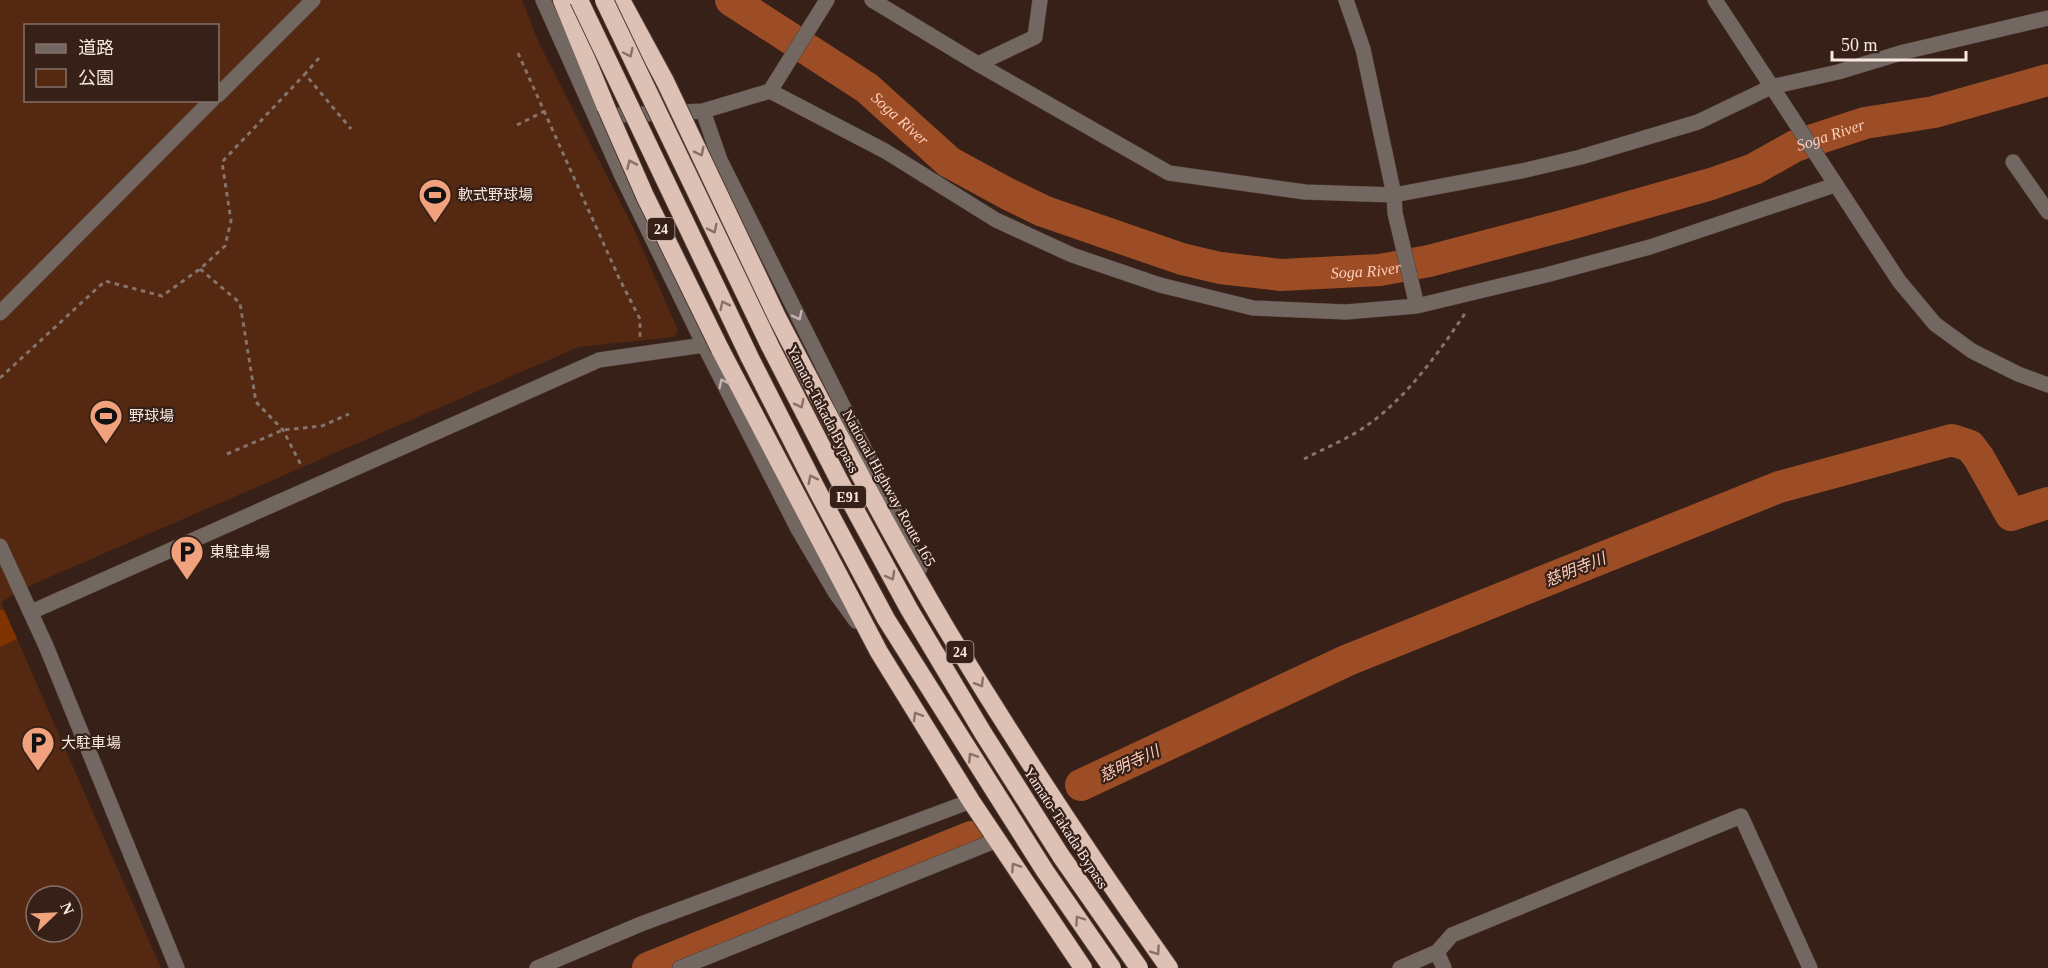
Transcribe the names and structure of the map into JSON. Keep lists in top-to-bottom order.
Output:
{
  "streets": {
    "highway": [
      "24",
      "Yamato-Takada Bypass",
      "National Highway Route 165",
      "E91"
    ]
  },
  "water": ["Soga River", "慈明寺川"],
  "places": {
    "sports": ["軟式野球場", "野球場"],
    "parking": ["東駐車場", "大駐車場"]
  },
  "legend": ["道路", "公園"],
  "scale_bar": "50 m",
  "north": "top right"
}
